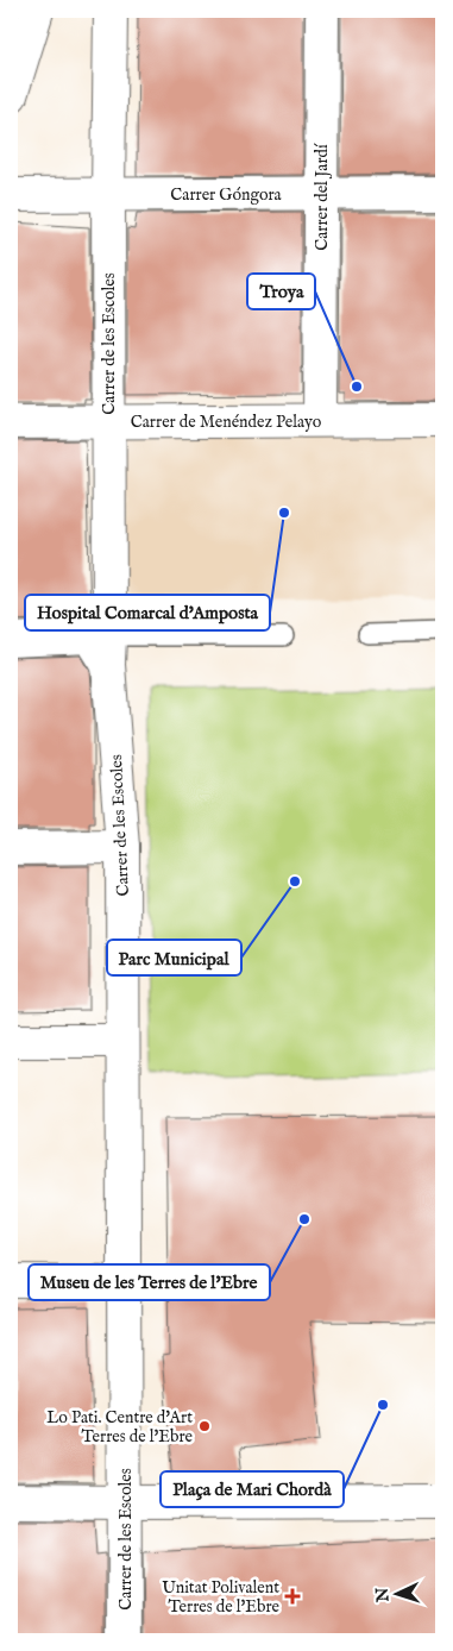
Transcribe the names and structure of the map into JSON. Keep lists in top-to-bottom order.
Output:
{
  "streets": {
    "street": [
      "Carrer Góngora",
      "Carrer del Jardí",
      "Carrer de les Escoles",
      "Carrer de Menéndez Pelayo"
    ]
  },
  "crossings": [
    ["Carrer Góngora", "Carrer del Jardí"],
    ["Carrer Góngora", "Carrer de les Escoles"],
    ["Carrer del Jardí", "Carrer de Menéndez Pelayo"],
    ["Carrer de les Escoles", "Carrer de Menéndez Pelayo"]
  ],
  "places": {
    "other": [
      "Troya",
      "Hospital Comarcal d'Amposta",
      "Parc Municipal",
      "Museu de les Terres de l'Ebre",
      "Plaça de Mari Chordà",
      "Lo Pati. Centre d'Art Terres de l'Ebre"
    ],
    "health": ["Unitat Polivalent Terres de l'Ebre"]
  },
  "north": "left"
}
